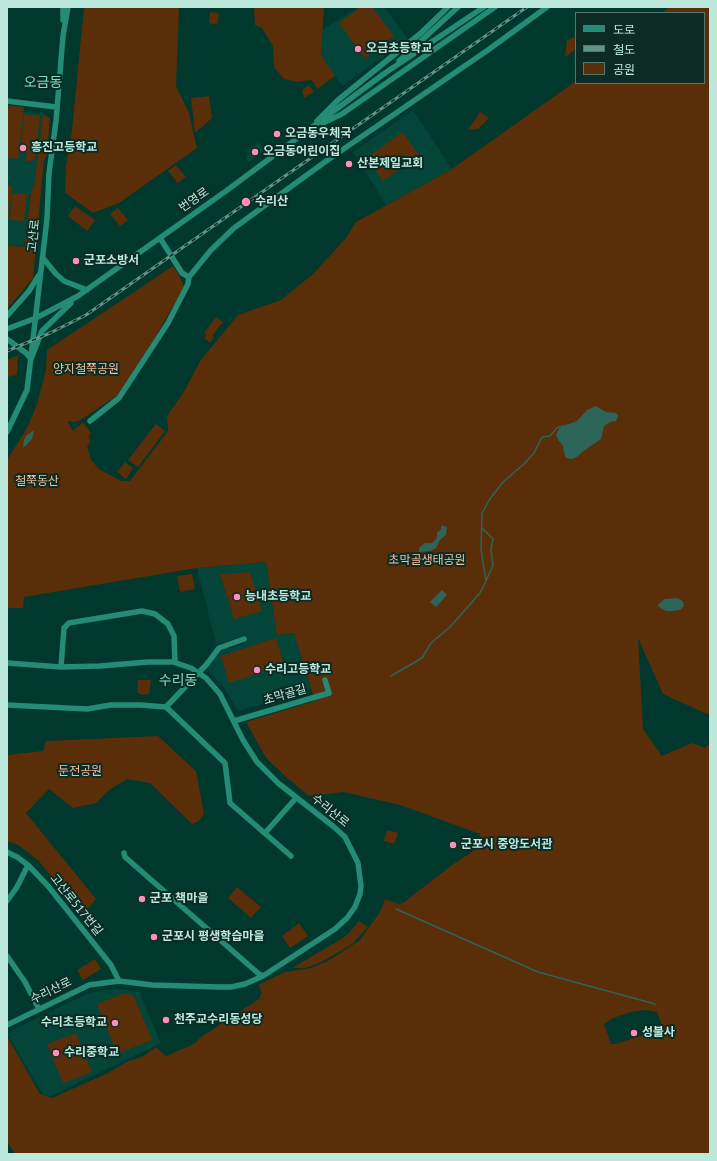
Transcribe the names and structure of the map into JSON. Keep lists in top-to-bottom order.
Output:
{
  "streets": {
    "street": [
      "번영로",
      "고산로",
      "초막골길",
      "수리산로",
      "고산로517번길"
    ]
  },
  "crossings": [
    ["번영로", "고산로"],
    ["초막골길", "수리산로"],
    ["수리산로", "고산로517번길"]
  ],
  "districts": ["오금동", "수리동"],
  "parks": [
    "양지철쭉공원",
    "철쭉동산",
    "초막골생태공원",
    "둔전공원"
  ],
  "places": [
    "오금초등학교",
    "오금동우체국",
    "흥진고등학교",
    "오금동어린이집",
    "산본제일교회",
    "수리산",
    "군포소방서",
    "능내초등학교",
    "수리고등학교",
    "군포시 중앙도서관",
    "군포 책마을",
    "군포시 평생학습마을",
    "천주교수리동성당",
    "수리초등학교",
    "성불사",
    "수리중학교"
  ],
  "legend": ["도로", "철도", "공원"]
}
